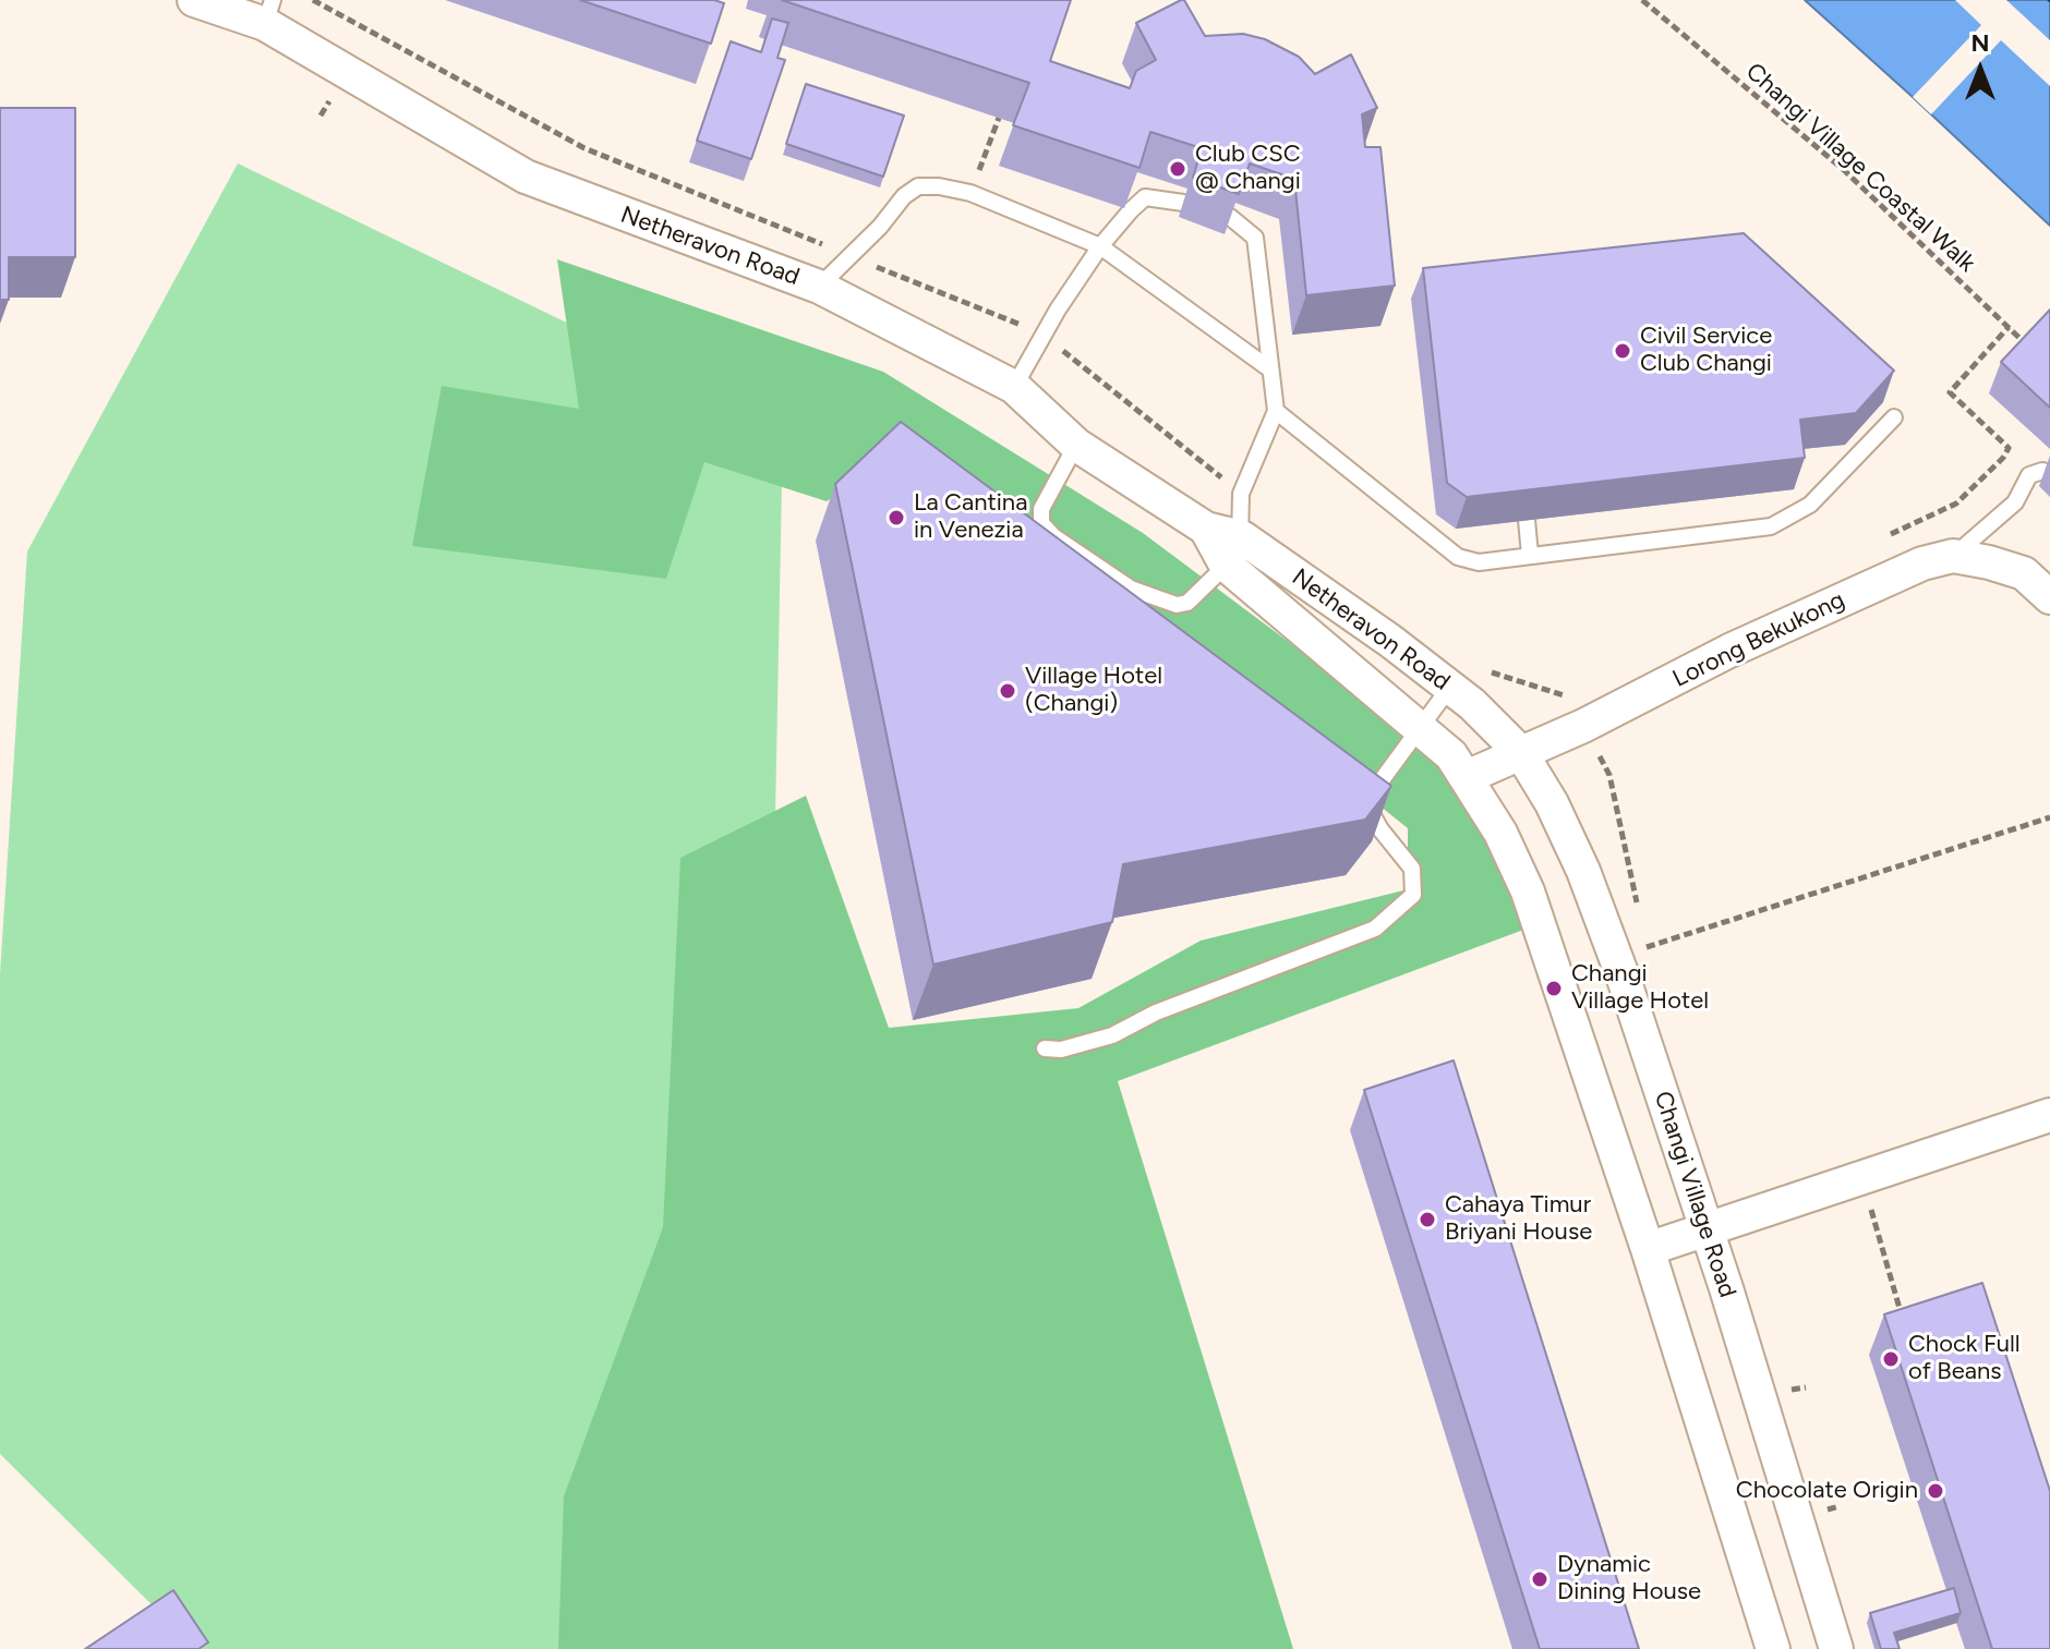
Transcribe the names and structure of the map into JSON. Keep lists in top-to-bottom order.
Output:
{
  "streets": {
    "street": ["Netheravon Road", "Lorong Bekukong", "Changi Village Road"],
    "path": ["Changi Village Coastal Walk"]
  },
  "crossings": [
    ["Netheravon Road", "Lorong Bekukong"],
    ["Netheravon Road", "Changi Village Road"],
    ["Lorong Bekukong", "Changi Village Road"]
  ],
  "places": [
    "Club CSC @ Changi",
    "Civil Service Club Changi",
    "La Cantina in Venezia",
    "Village Hotel (Changi)",
    "Changi Village Hotel",
    "Cahaya Timur Briyani House",
    "Chock Full of Beans",
    "Chocolate Origin",
    "Dynamic Dining House"
  ],
  "north": "top"
}
